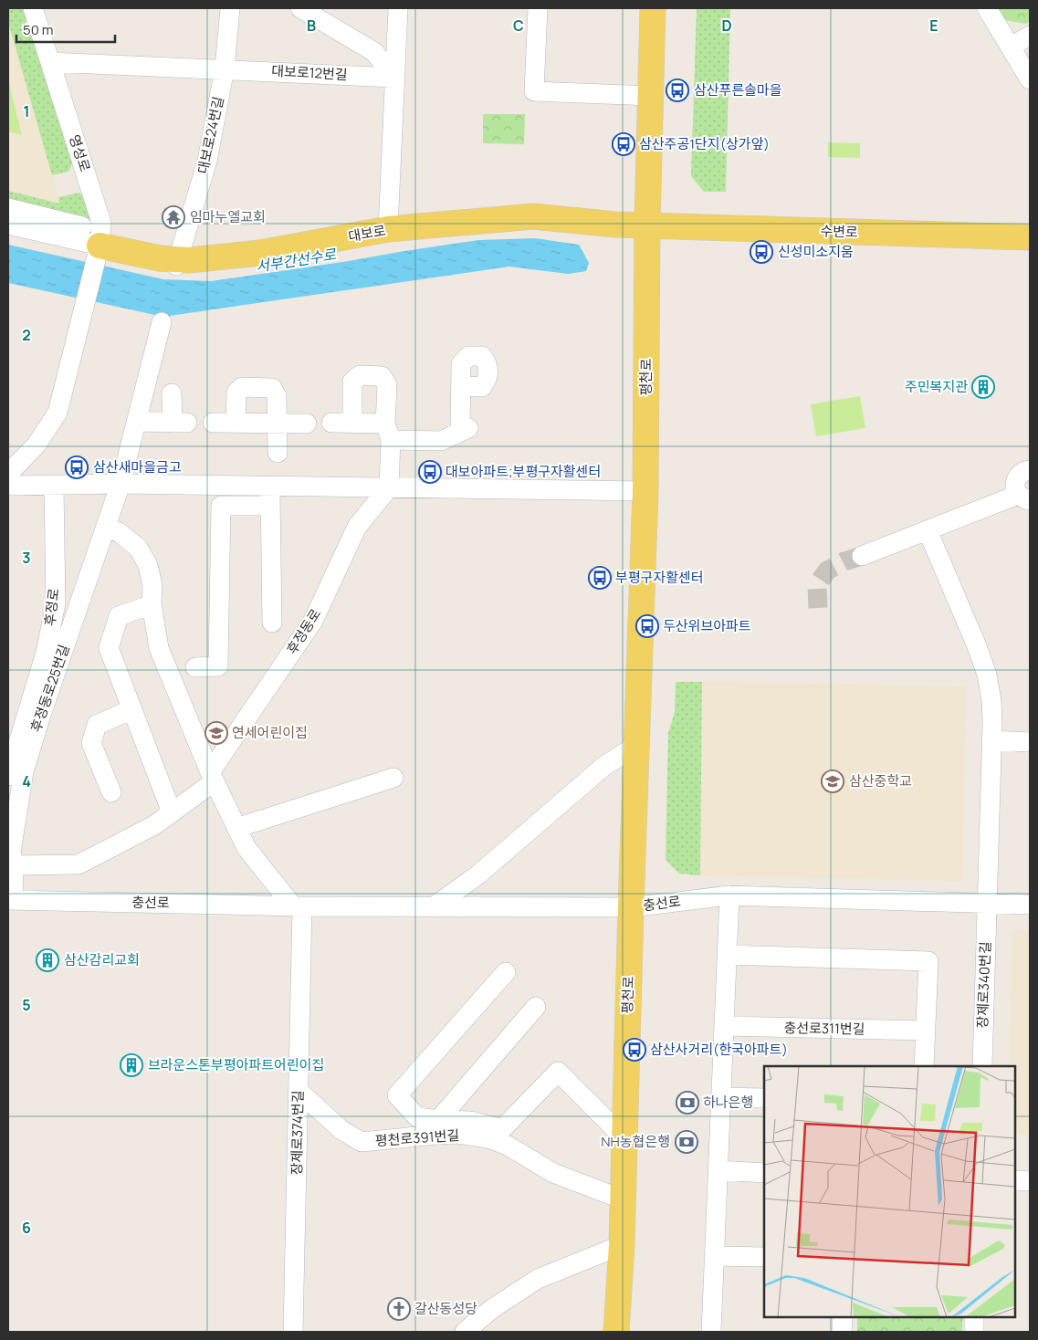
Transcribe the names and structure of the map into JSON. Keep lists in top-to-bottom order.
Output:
{
  "streets": {
    "main road": ["수변로", "대보로", "평천로"],
    "street": [
      "대보로12번길",
      "대보로24번길",
      "영성로",
      "후정로",
      "후정동로",
      "후정동로25번길",
      "충선로",
      "장제로340번길",
      "충선로311번길",
      "장제로374번길",
      "평천로391번길"
    ]
  },
  "crossings": [
    ["대보로12번길", "대보로24번길"],
    ["대보로24번길", "대보로"],
    ["영성로", "대보로"],
    ["수변로", "대보로"],
    ["수변로", "평천로"],
    ["대보로", "평천로"],
    ["평천로", "충선로"],
    ["평천로", "평천로391번길"],
    ["충선로", "장제로340번길"],
    ["충선로", "장제로374번길"],
    ["장제로374번길", "평천로391번길"]
  ],
  "water": ["서부간선수로"],
  "places": {
    "bus stop": [
      "삼산푸른솔마을",
      "삼산주공1단지(상가앞)",
      "신성미소지움",
      "삼산새마을금고",
      "대보아파트;부평구자활센터",
      "부평구자활센터",
      "두산위브아파트",
      "삼산사거리(한국아파트)"
    ],
    "temple": ["임마누엘교회"],
    "building": ["주민복지관", "삼산감리교회", "브라운스톤부평아파트어린이집"],
    "school or university": ["연세어린이집", "삼산중학교"],
    "bank": ["하나은행", "NH농협은행"],
    "church": ["갈산동성당"]
  },
  "scale_bar": "50 m",
  "grid": {
    "columns": [
      "B",
      "C",
      "D",
      "E"
    ],
    "rows": [
      "1",
      "2",
      "3",
      "4",
      "5",
      "6"
    ]
  }
}
